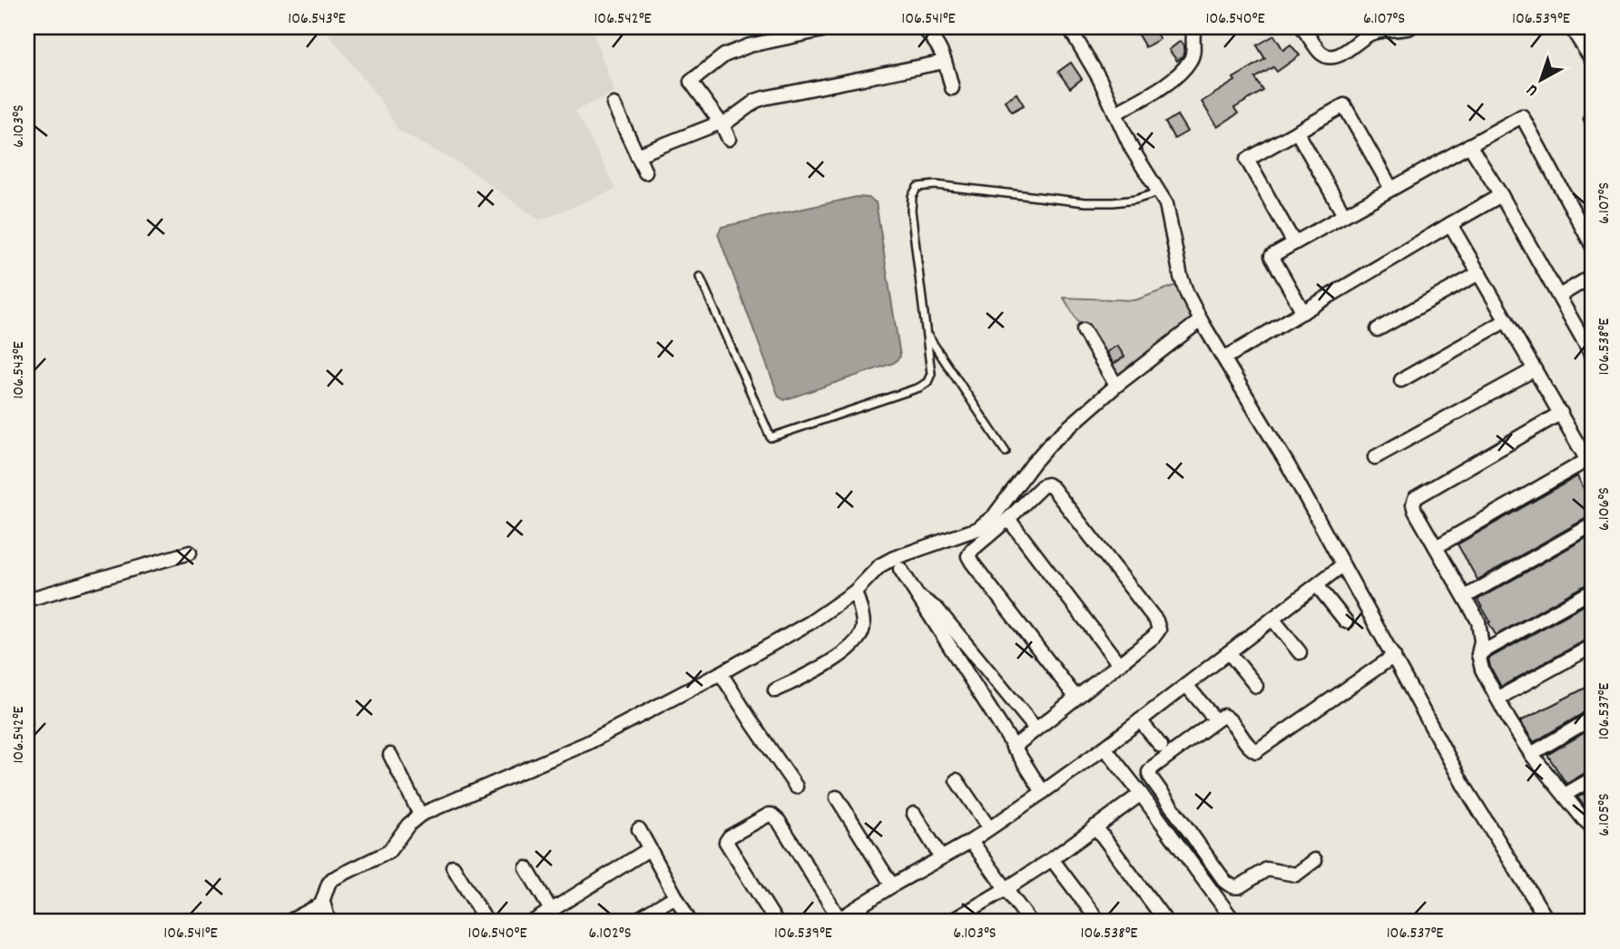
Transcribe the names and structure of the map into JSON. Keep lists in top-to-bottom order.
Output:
{
  "north": "bottom left",
  "coordinates": [
    "106.543°E",
    "106.542°E",
    "106.541°E",
    "106.540°E",
    "6.107°S",
    "106.539°E",
    "6.103°S",
    "106.538°E",
    "6.106°S",
    "106.537°E",
    "6.105°S",
    "6.102°S"
  ]
}
